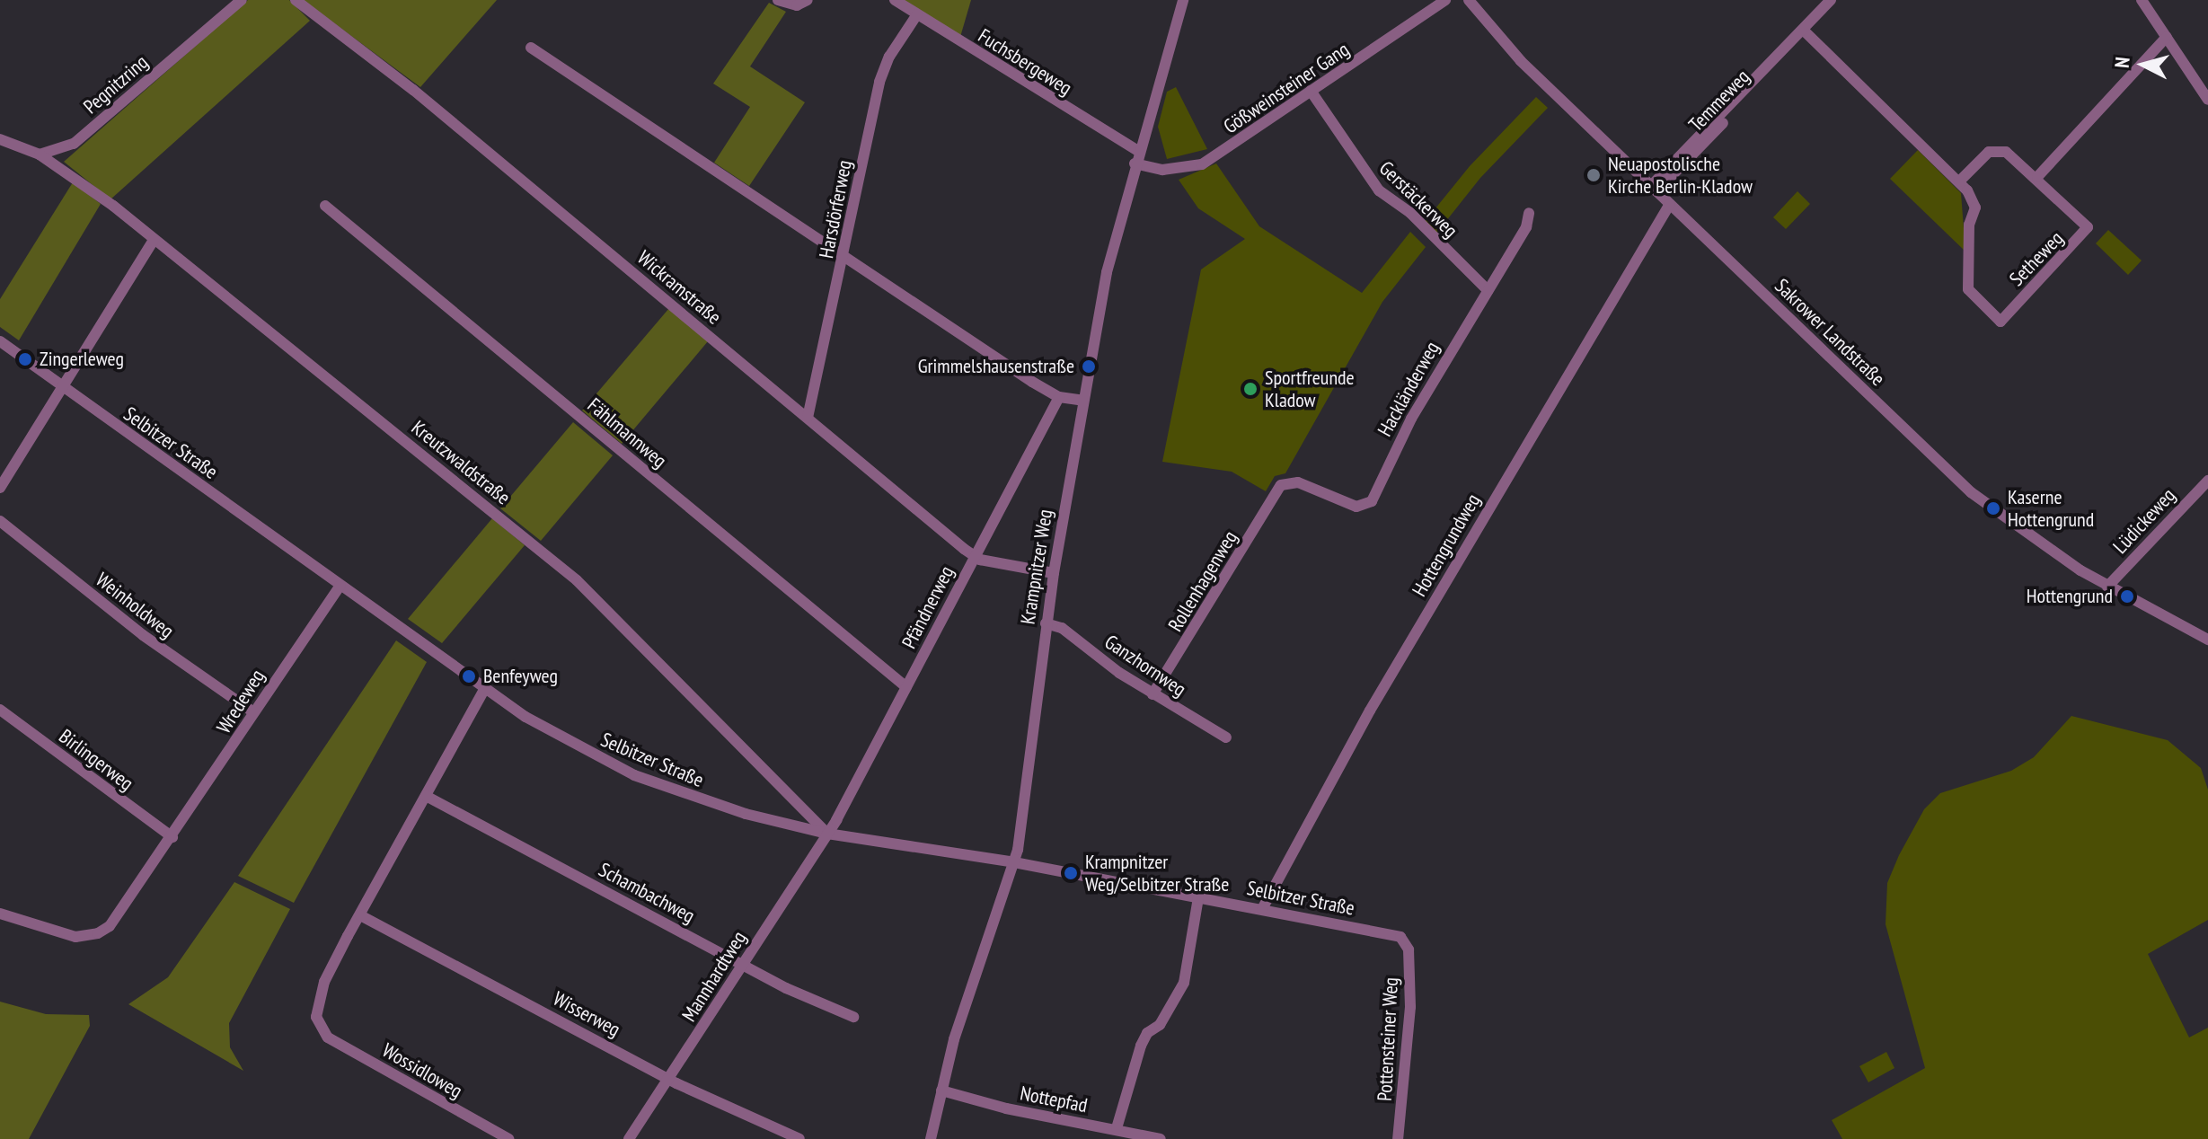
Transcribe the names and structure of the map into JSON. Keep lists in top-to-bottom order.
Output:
{
  "streets": {
    "street": [
      "Fuchsbergeweg",
      "Pegnitzring",
      "Gößweinsteiner Gang",
      "Temmeweg",
      "Gerstäckerweg",
      "Harsdörferweg",
      "Setheweg",
      "Wickramstraße",
      "Sakrower Landstraße",
      "Hackländerweg",
      "Fählmannweg",
      "Selbitzer Straße",
      "Kreutzwaldstraße",
      "Lüdickeweg",
      "Hottengrundweg",
      "Krampnitzer Weg",
      "Rollenhagenweg",
      "Weinholdweg",
      "Pfändnerweg",
      "Ganzhornweg",
      "Wredeweg",
      "Birlingerweg",
      "Schambachweg",
      "Mannhardtweg",
      "Wisserweg",
      "Pottensteiner Weg",
      "Wossidloweg",
      "Nottepfad"
    ]
  },
  "crossings": [
    ["Fuchsbergeweg", "Harsdörferweg"],
    ["Fuchsbergeweg", "Krampnitzer Weg"],
    ["Pegnitzring", "Kreutzwaldstraße"],
    ["Gößweinsteiner Gang", "Gerstäckerweg"],
    ["Gößweinsteiner Gang", "Krampnitzer Weg"],
    ["Temmeweg", "Setheweg"],
    ["Temmeweg", "Sakrower Landstraße"],
    ["Gerstäckerweg", "Hackländerweg"],
    ["Harsdörferweg", "Wickramstraße"],
    ["Wickramstraße", "Krampnitzer Weg"],
    ["Wickramstraße", "Pfändnerweg"],
    ["Sakrower Landstraße", "Lüdickeweg"],
    ["Sakrower Landstraße", "Hottengrundweg"],
    ["Hackländerweg", "Rollenhagenweg"],
    ["Fählmannweg", "Pfändnerweg"],
    ["Selbitzer Straße", "Kreutzwaldstraße"],
    ["Selbitzer Straße", "Hottengrundweg"],
    ["Selbitzer Straße", "Krampnitzer Weg"],
    ["Selbitzer Straße", "Pfändnerweg"],
    ["Selbitzer Straße", "Wredeweg"],
    ["Selbitzer Straße", "Mannhardtweg"],
    ["Selbitzer Straße", "Pottensteiner Weg"],
    ["Kreutzwaldstraße", "Pfändnerweg"],
    ["Kreutzwaldstraße", "Mannhardtweg"],
    ["Krampnitzer Weg", "Ganzhornweg"],
    ["Krampnitzer Weg", "Nottepfad"],
    ["Rollenhagenweg", "Ganzhornweg"],
    ["Weinholdweg", "Wredeweg"],
    ["Pfändnerweg", "Mannhardtweg"],
    ["Wredeweg", "Birlingerweg"],
    ["Schambachweg", "Mannhardtweg"],
    ["Mannhardtweg", "Wisserweg"],
    ["Wisserweg", "Wossidloweg"]
  ],
  "places": [
    "Neuapostolische Kirche Berlin-Kladow",
    "Zingerleweg",
    "Grimmelshausenstraße",
    "Sportfreunde Kladow",
    "Kaserne Hottengrund",
    "Hottengrund",
    "Benfeyweg",
    "Krampnitzer Weg/Selbitzer Straße"
  ],
  "north": "left"
}
